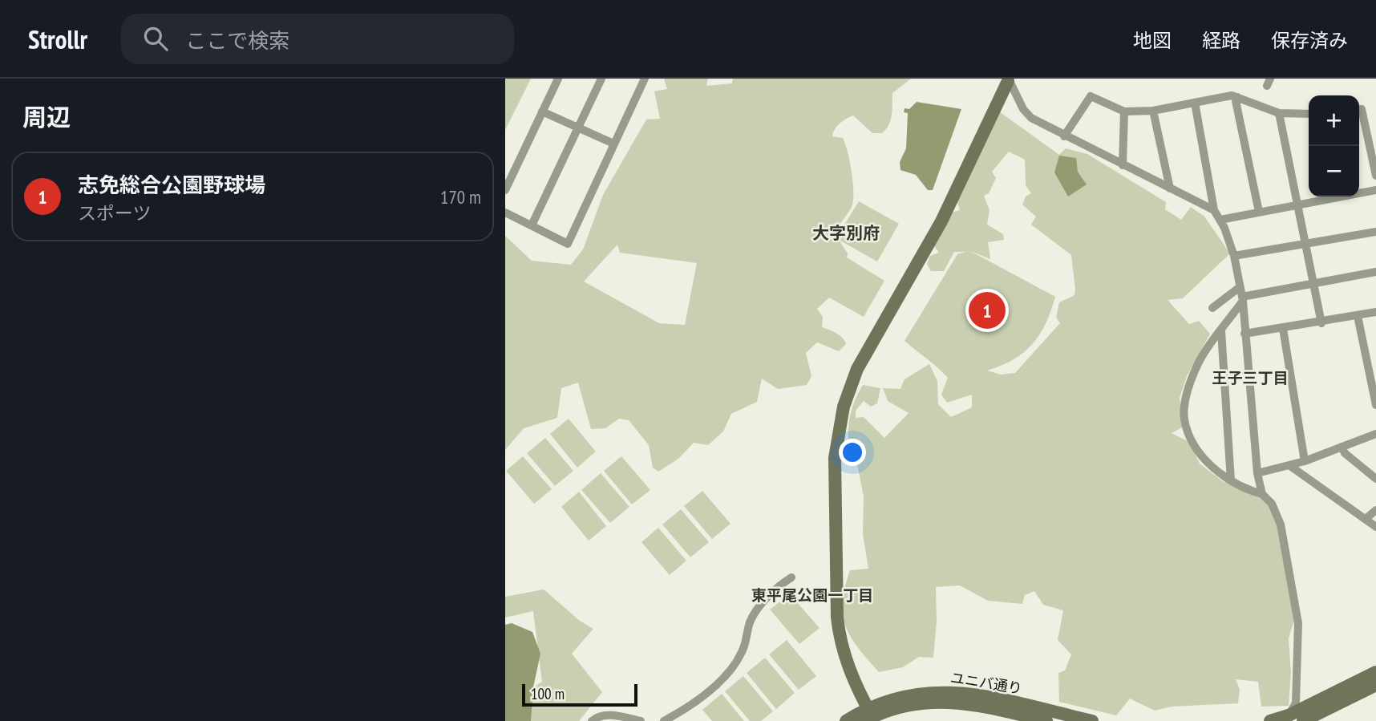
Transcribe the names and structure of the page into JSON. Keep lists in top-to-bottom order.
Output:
{
  "streets": {
    "street": ["ユニバ通り"]
  },
  "districts": ["大字別府", "王子三丁目", "東平尾公園一丁目"],
  "scale_bar": "100 m",
  "page": {
    "header": "Strollr",
    "search": "ここで検索",
    "nav": ["地図", "経路", "保存済み"],
    "heading": "周辺",
    "map_buttons": ["+", "−"],
    "list": [
      {
        "mark": "1",
        "name": "志免総合公園野球場",
        "note": "スポーツ",
        "value": "170 m"
      }
    ],
    "pins": "1",
    "scale": "100 m"
  }
}
